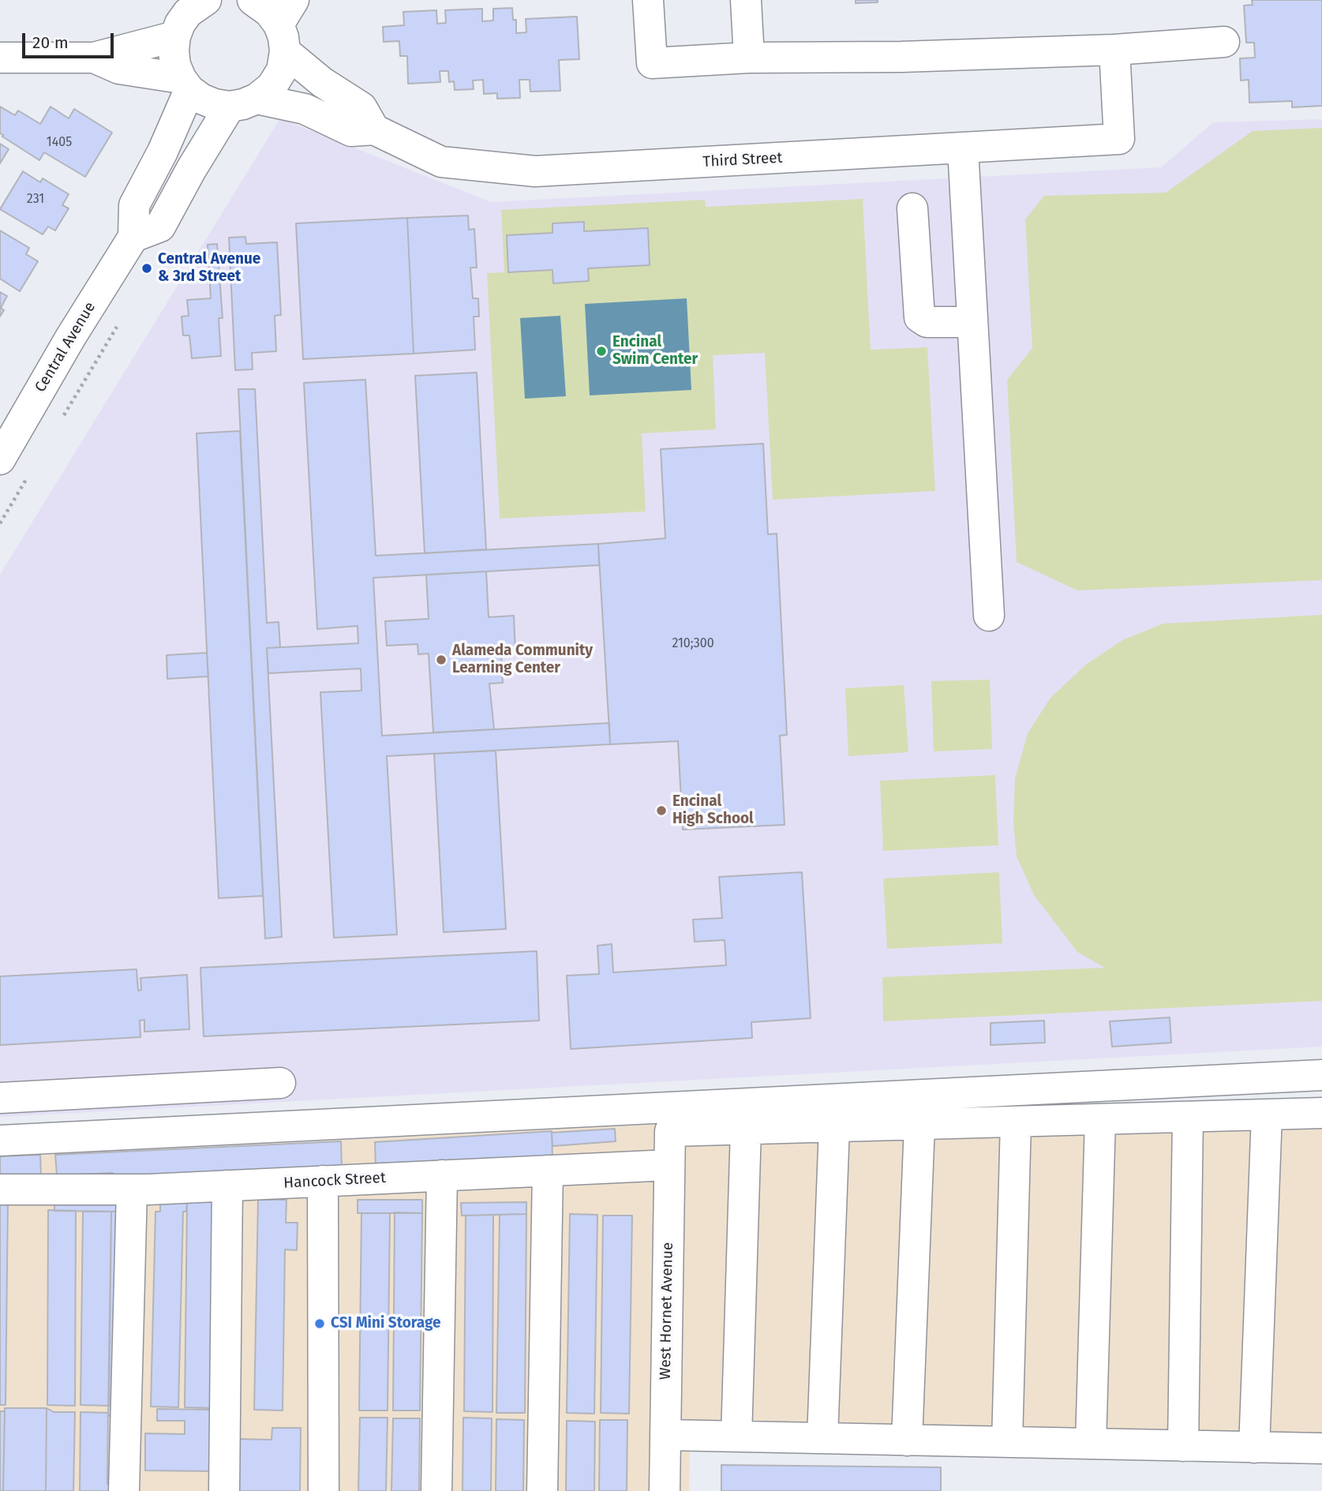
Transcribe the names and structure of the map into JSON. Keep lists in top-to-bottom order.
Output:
{
  "streets": {
    "street": [
      "Third Street",
      "Central Avenue",
      "Hancock Street",
      "West Hornet Avenue"
    ]
  },
  "crossings": [
    ["Hancock Street", "West Hornet Avenue"]
  ],
  "places": [
    "Central Avenue & 3rd Street",
    "Encinal Swim Center",
    "Alameda Community Learning Center",
    "Encinal High School",
    "CSI Mini Storage"
  ],
  "house_numbers": ["1405", "231", "210;300"],
  "scale_bar": "20 m"
}
